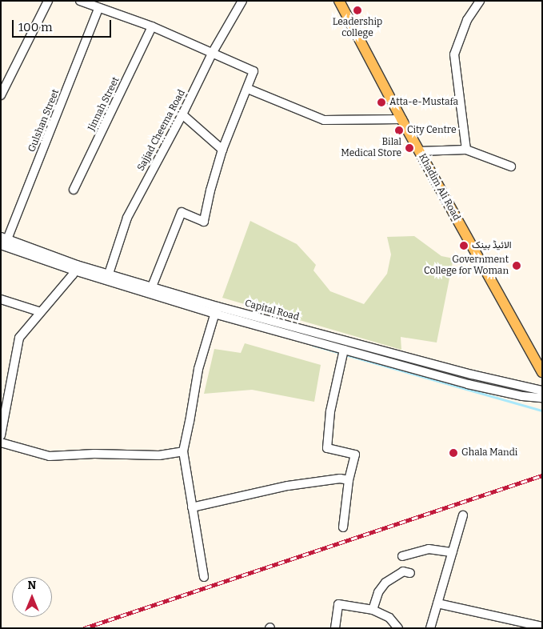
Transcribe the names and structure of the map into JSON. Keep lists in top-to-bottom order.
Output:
{
  "streets": {
    "main road": ["Khadim Ali Road"],
    "street": [
      "Jinnah Street",
      "Gulshan Street",
      "Sajjad Cheema Road",
      "Capital Road"
    ]
  },
  "crossings": [
    ["Sajjad Cheema Road", "Capital Road"]
  ],
  "places": [
    "Leadership college",
    "Atta-e-Mustafa",
    "City Centre",
    "Bilal Medical Store",
    "الائیڈ بینک",
    "Government College for Woman",
    "Ghala Mandi"
  ],
  "scale_bar": "100 m",
  "north": "top"
}
